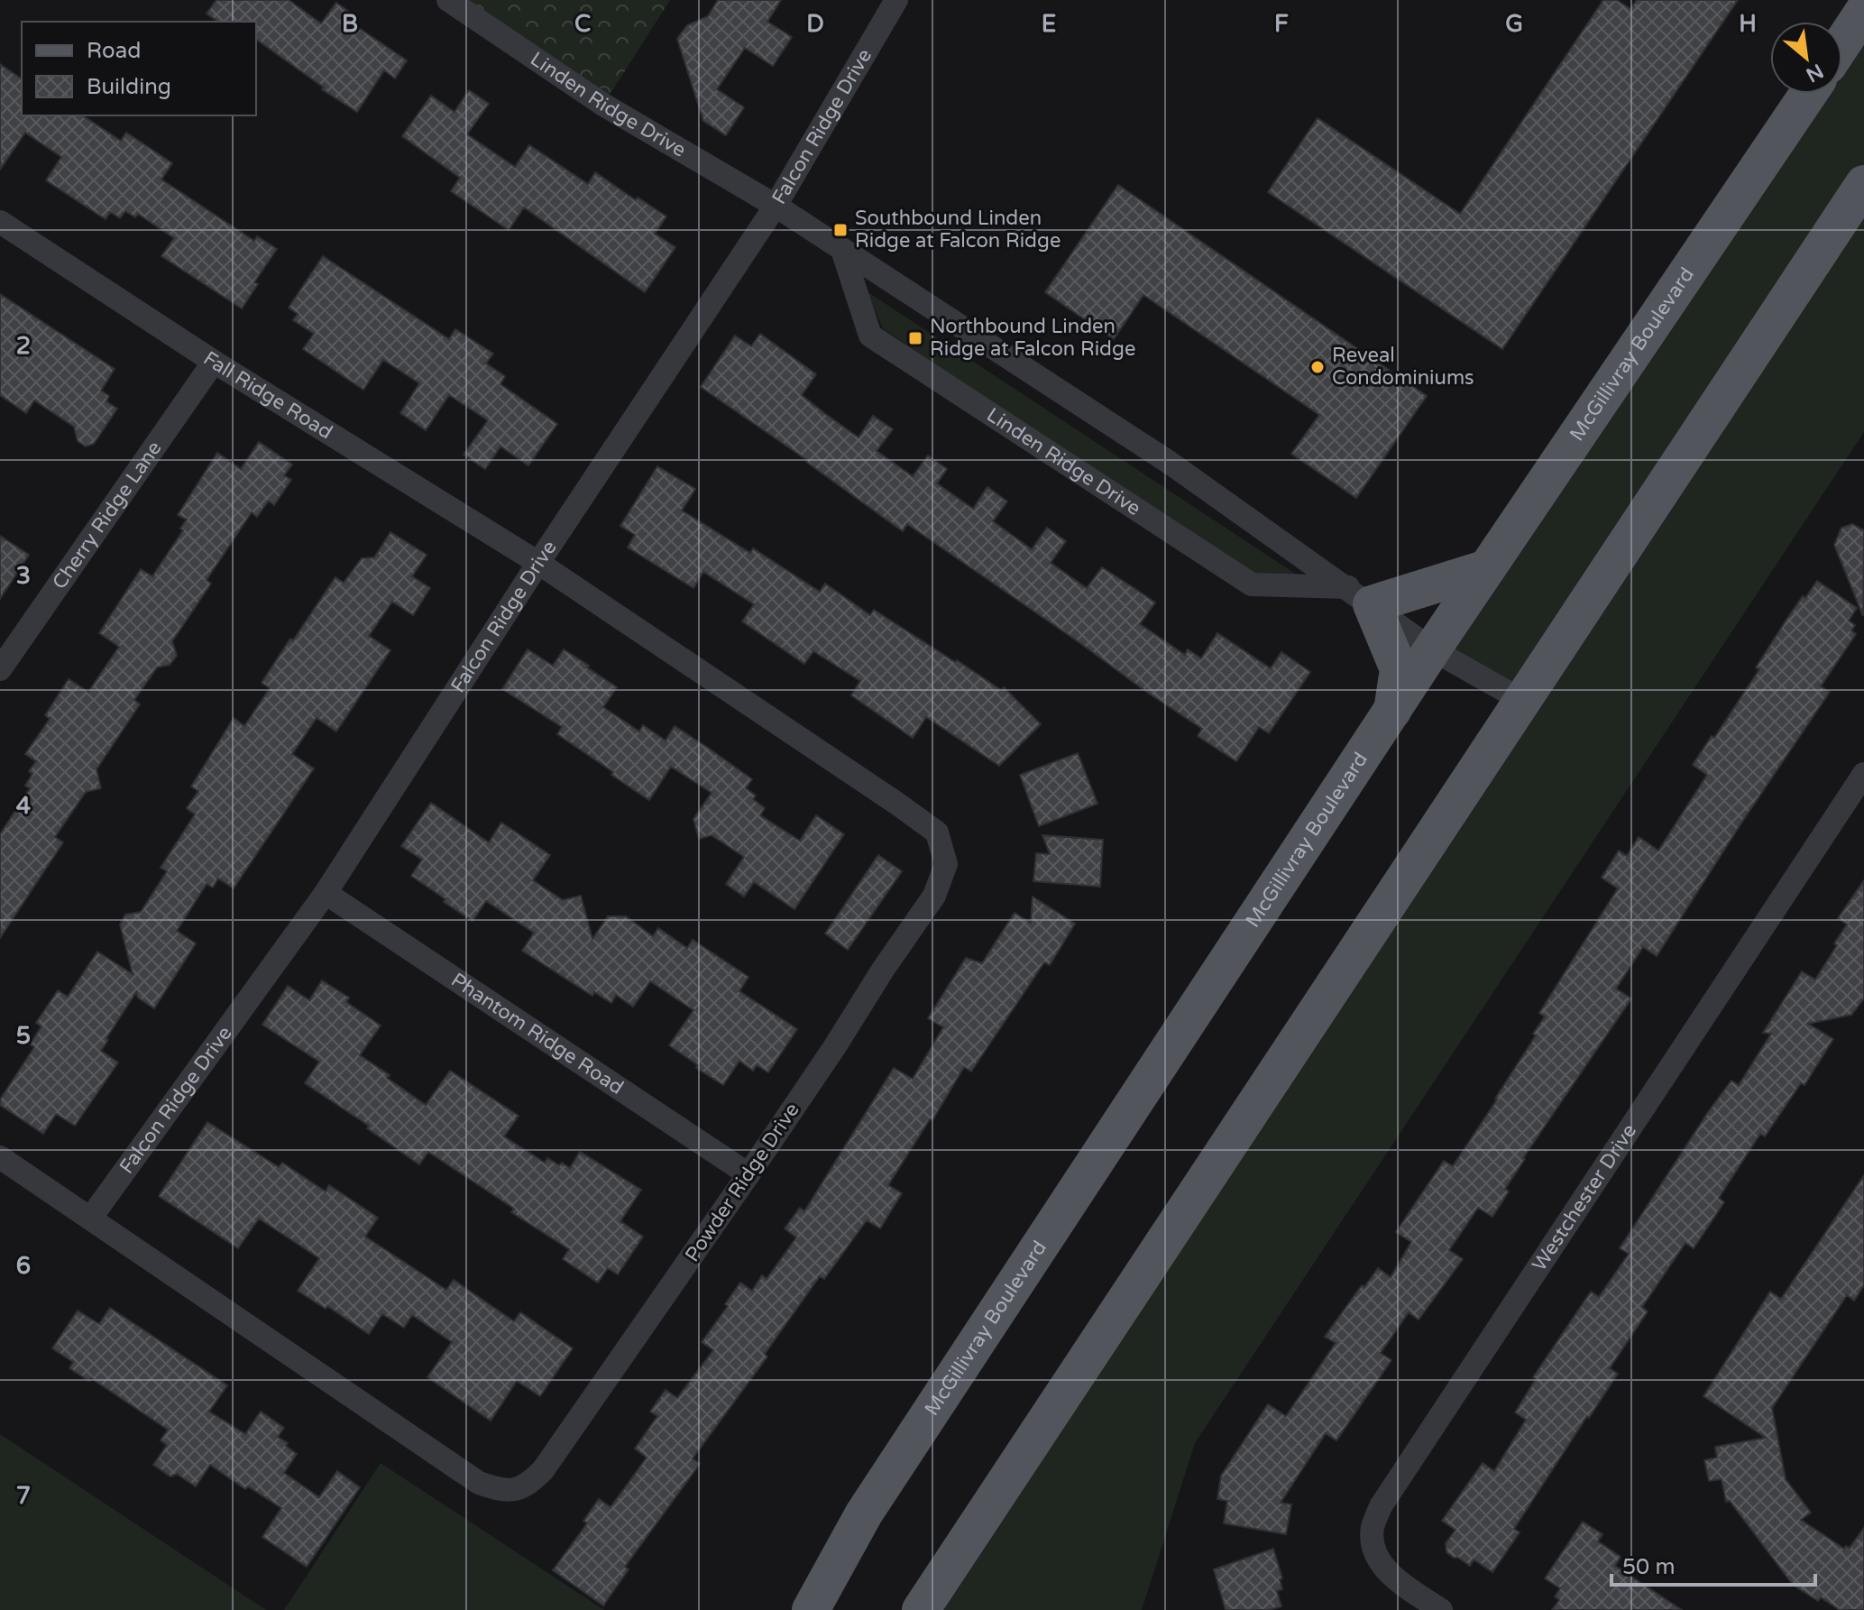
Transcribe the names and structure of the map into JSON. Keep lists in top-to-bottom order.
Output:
{
  "streets": {
    "main road": ["McGillivray Boulevard"],
    "street": [
      "Linden Ridge Drive",
      "Falcon Ridge Drive",
      "Fall Ridge Road",
      "Cherry Ridge Lane",
      "Phantom Ridge Road",
      "Powder Ridge Drive",
      "Westchester Drive"
    ]
  },
  "crossings": [
    ["Linden Ridge Drive", "Falcon Ridge Drive"],
    ["Linden Ridge Drive", "McGillivray Boulevard"],
    ["Falcon Ridge Drive", "Fall Ridge Road"],
    ["Falcon Ridge Drive", "Phantom Ridge Road"],
    ["Falcon Ridge Drive", "Powder Ridge Drive"],
    ["Fall Ridge Road", "Cherry Ridge Lane"],
    ["Fall Ridge Road", "Powder Ridge Drive"],
    ["Phantom Ridge Road", "Powder Ridge Drive"]
  ],
  "places": {
    "transit": ["Southbound Linden Ridge at Falcon Ridge", "Northbound Linden Ridge at Falcon Ridge"],
    "other": ["Reveal Condominiums"]
  },
  "legend": ["Road", "Building"],
  "scale_bar": "50 m",
  "north": "bottom right",
  "grid": {
    "columns": [
      "B",
      "C",
      "D",
      "E",
      "F",
      "G",
      "H"
    ],
    "rows": [
      "2",
      "3",
      "4",
      "5",
      "6",
      "7"
    ]
  }
}
